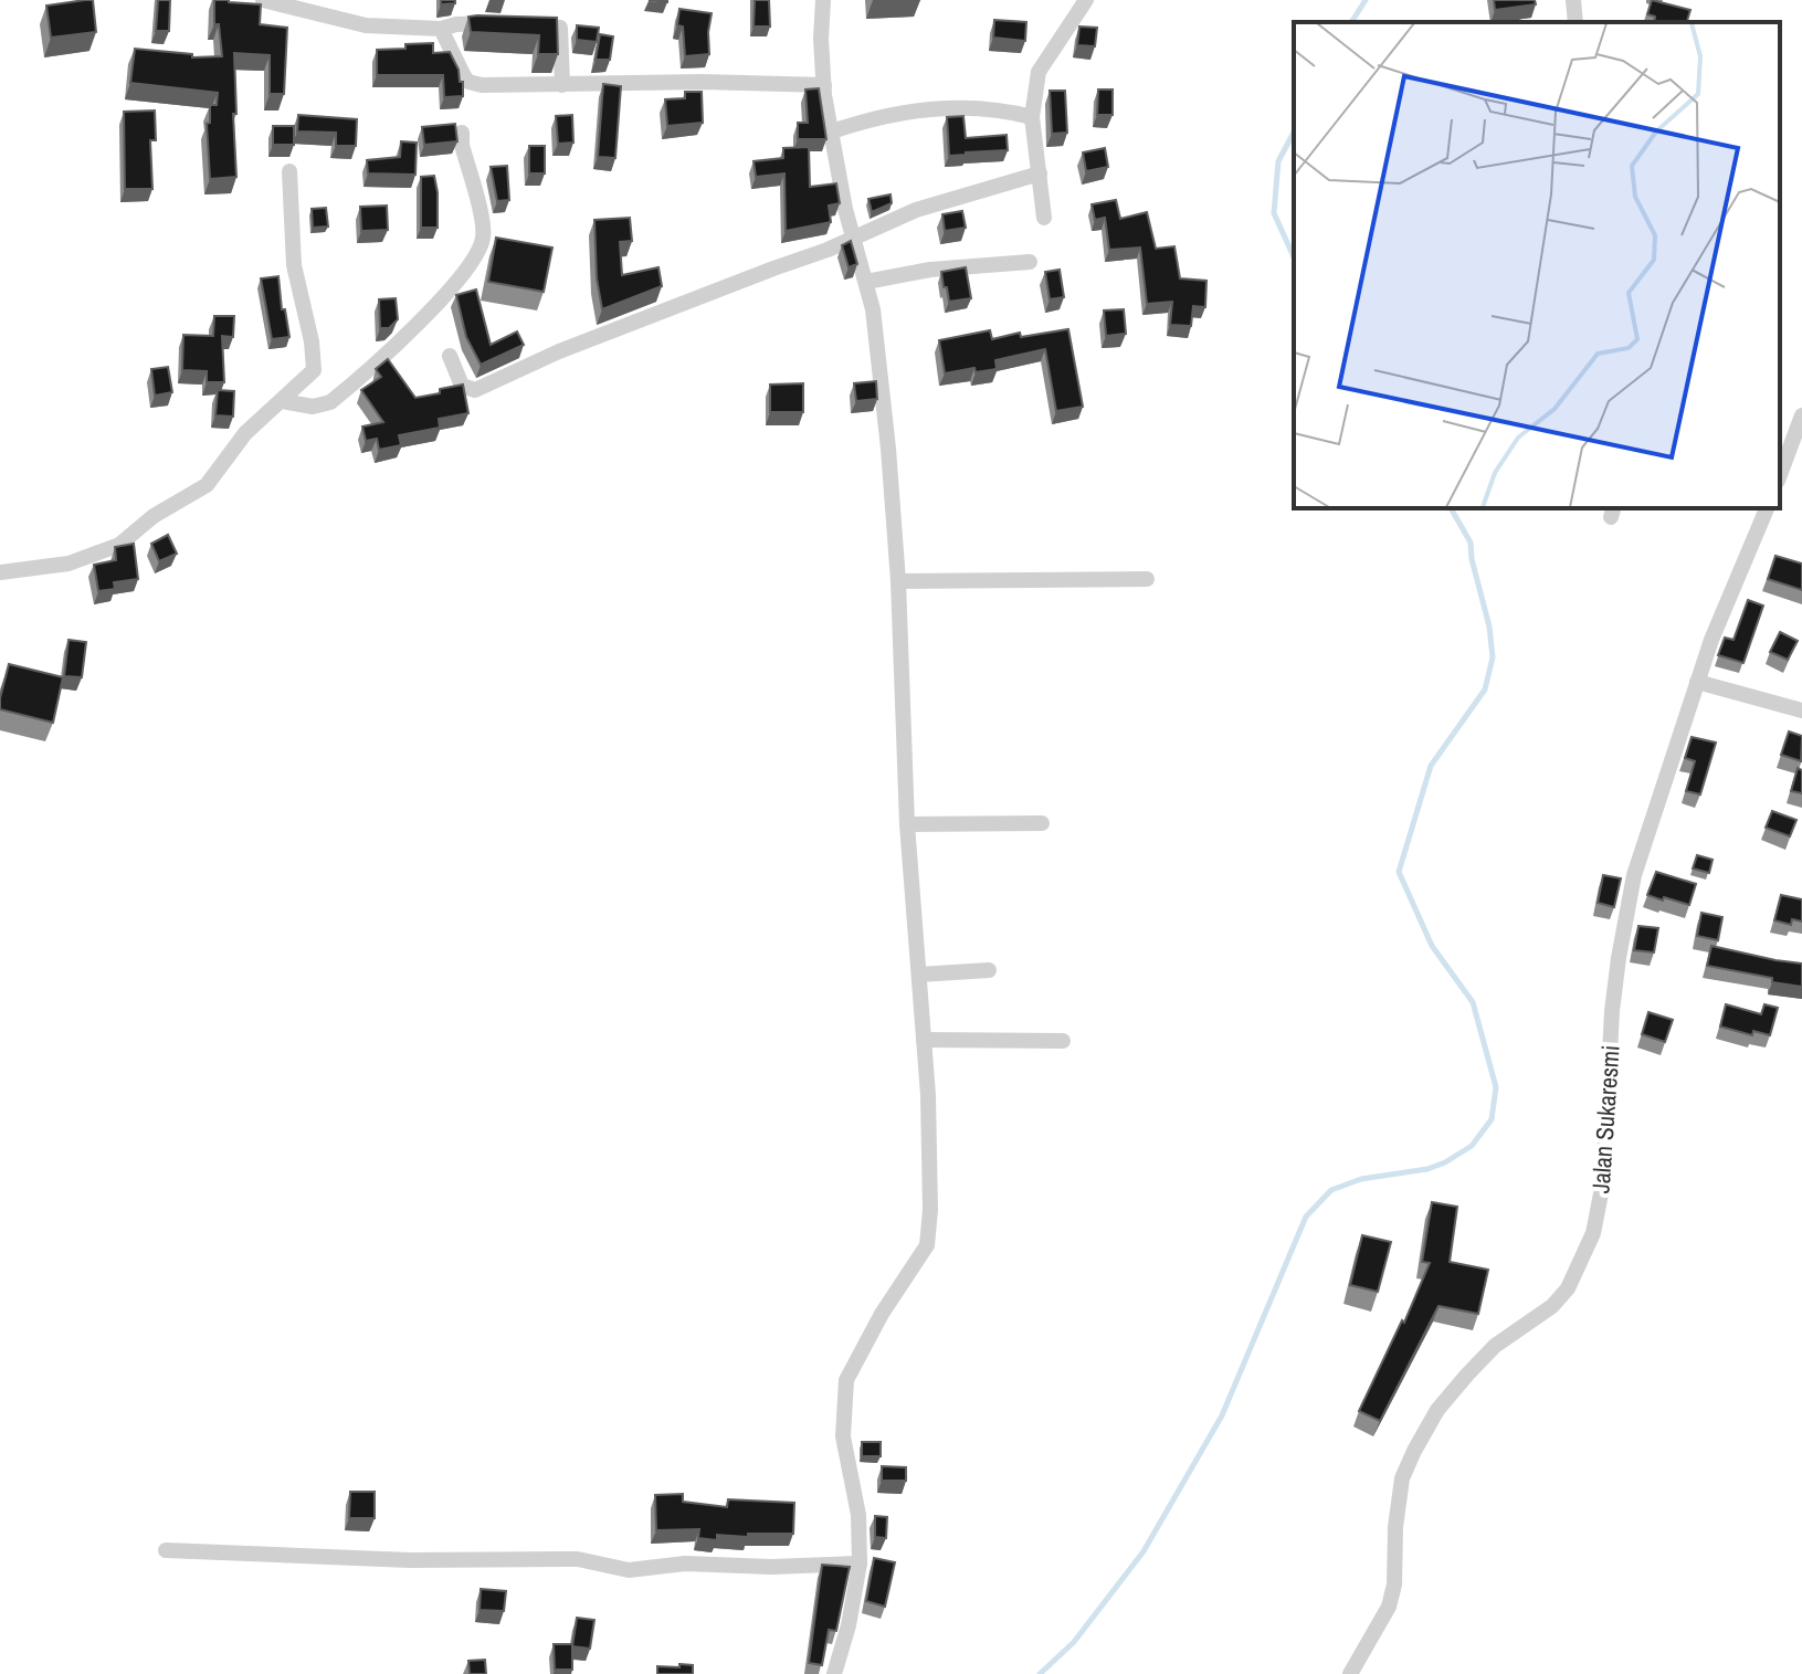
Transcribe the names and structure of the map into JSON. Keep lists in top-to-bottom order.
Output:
{
  "streets": {
    "street": ["Jalan Sukaresmi"]
  }
}
